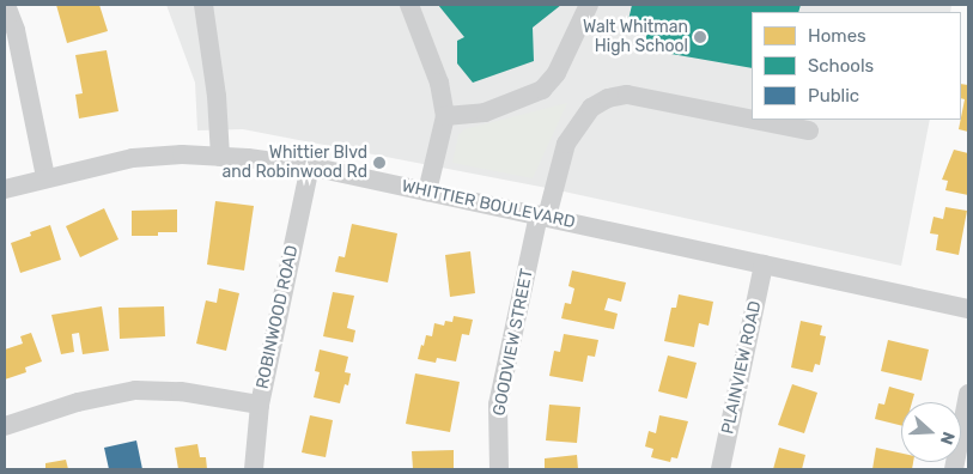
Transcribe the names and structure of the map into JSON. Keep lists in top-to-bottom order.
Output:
{
  "streets": {
    "street": [
      "WHITTIER BOULEVARD",
      "ROBINWOOD ROAD",
      "GOODVIEW STREET",
      "PLAINVIEW ROAD"
    ]
  },
  "crossings": [
    ["WHITTIER BOULEVARD", "ROBINWOOD ROAD"],
    ["WHITTIER BOULEVARD", "GOODVIEW STREET"],
    ["WHITTIER BOULEVARD", "PLAINVIEW ROAD"]
  ],
  "places": ["Walt Whitman High School", "Whittier Blvd and Robinwood Rd"],
  "legend": ["Homes", "Schools", "Public"],
  "north": "right"
}
